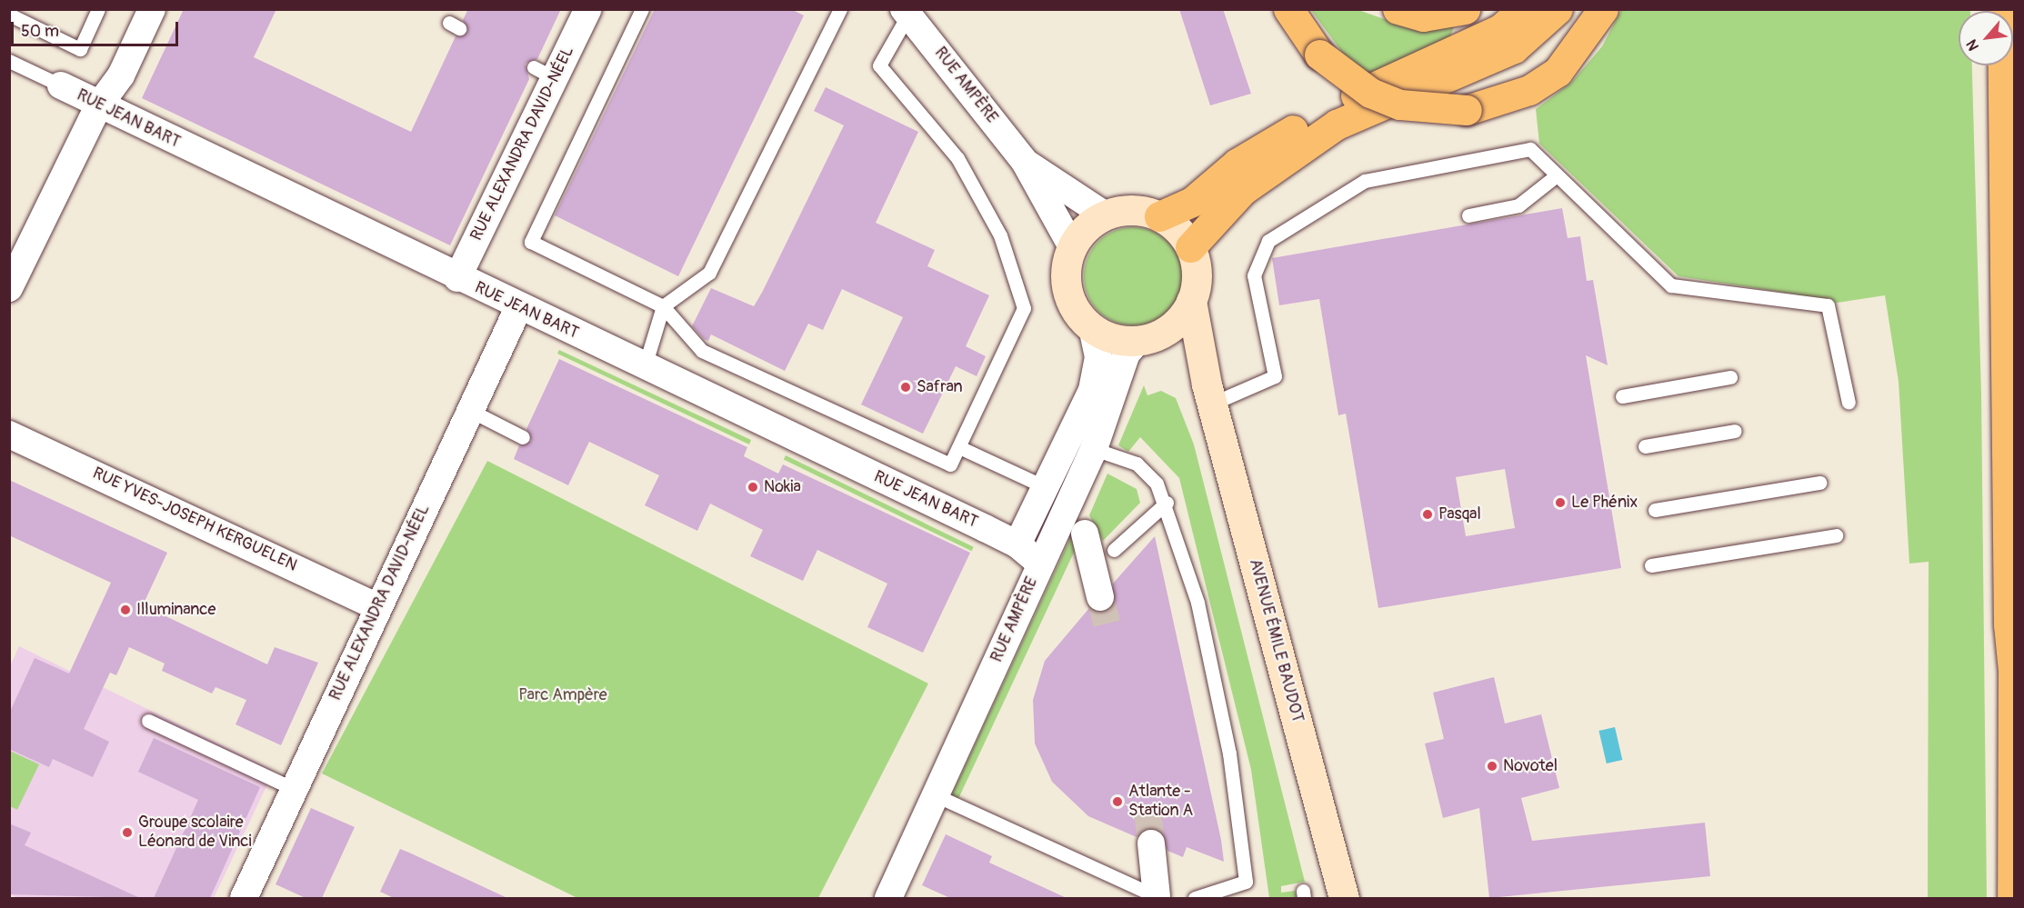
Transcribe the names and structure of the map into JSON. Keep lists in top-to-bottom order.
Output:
{
  "streets": {
    "street": [
      "RUE AMPÈRE",
      "RUE JEAN BART",
      "RUE ALEXANDRA DAVID-NÉEL",
      "RUE YVES-JOSEPH KERGUELEN",
      "AVENUE ÉMILE BAUDOT"
    ]
  },
  "crossings": [
    ["RUE AMPÈRE", "RUE JEAN BART"],
    ["RUE AMPÈRE", "AVENUE ÉMILE BAUDOT"],
    ["RUE JEAN BART", "RUE ALEXANDRA DAVID-NÉEL"],
    ["RUE ALEXANDRA DAVID-NÉEL", "RUE YVES-JOSEPH KERGUELEN"]
  ],
  "parks": ["Parc Ampère"],
  "places": [
    "Safran",
    "Nokia",
    "Le Phénix",
    "Pasqal",
    "Illuminance",
    "Novotel",
    "Atlante - Station A",
    "Groupe scolaire Léonard de Vinci"
  ],
  "scale_bar": "50 m",
  "north": "bottom left"
}
